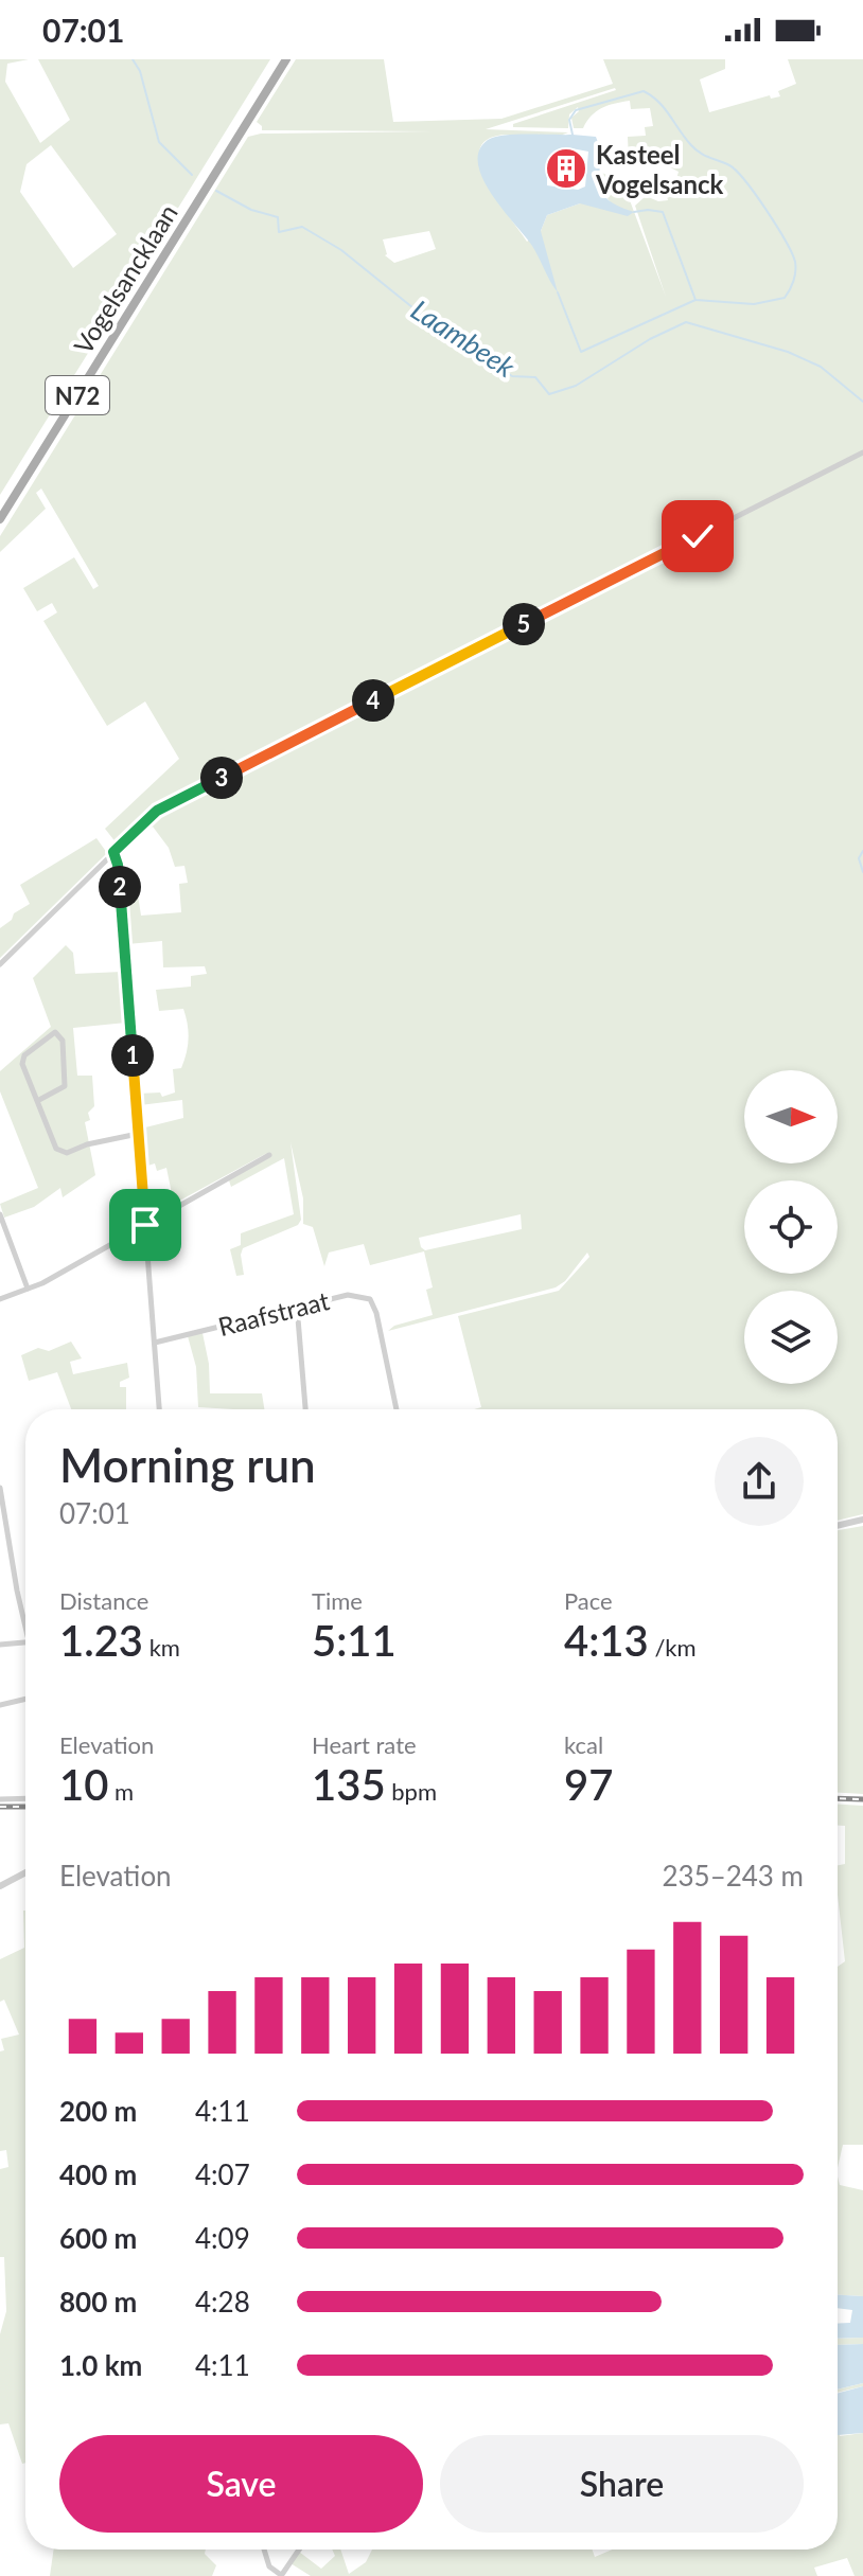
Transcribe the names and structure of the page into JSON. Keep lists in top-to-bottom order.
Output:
{
  "streets": {
    "main road": ["Vogelsancklaan", "N72"],
    "street": ["Raafstraat"]
  },
  "water": ["Laambeek"],
  "places": {
    "building": ["Kasteel Vogelsanck"]
  },
  "north": "right",
  "page": {
    "status": "07:01",
    "pins": [
      "5",
      "4",
      "3",
      "2",
      "1"
    ],
    "heading": ["Morning run", "07:01"],
    "stats": [
      ["Distance", "1.23 km"],
      ["Time", "5:11"],
      ["Pace", "4:13 /km"],
      ["Elevation", "10 m"],
      ["Heart rate", "135 bpm"],
      ["kcal", "97"]
    ],
    "chart": ["Elevation", "235–243 m"],
    "list": [
      {
        "name": "200 m",
        "note": "4:11"
      },
      {
        "name": "400 m",
        "note": "4:07"
      },
      {
        "name": "600 m",
        "note": "4:09"
      },
      {
        "name": "800 m",
        "note": "4:28"
      },
      {
        "name": "1.0 km",
        "note": "4:11"
      }
    ],
    "buttons": ["Save", "Share"]
  }
}
